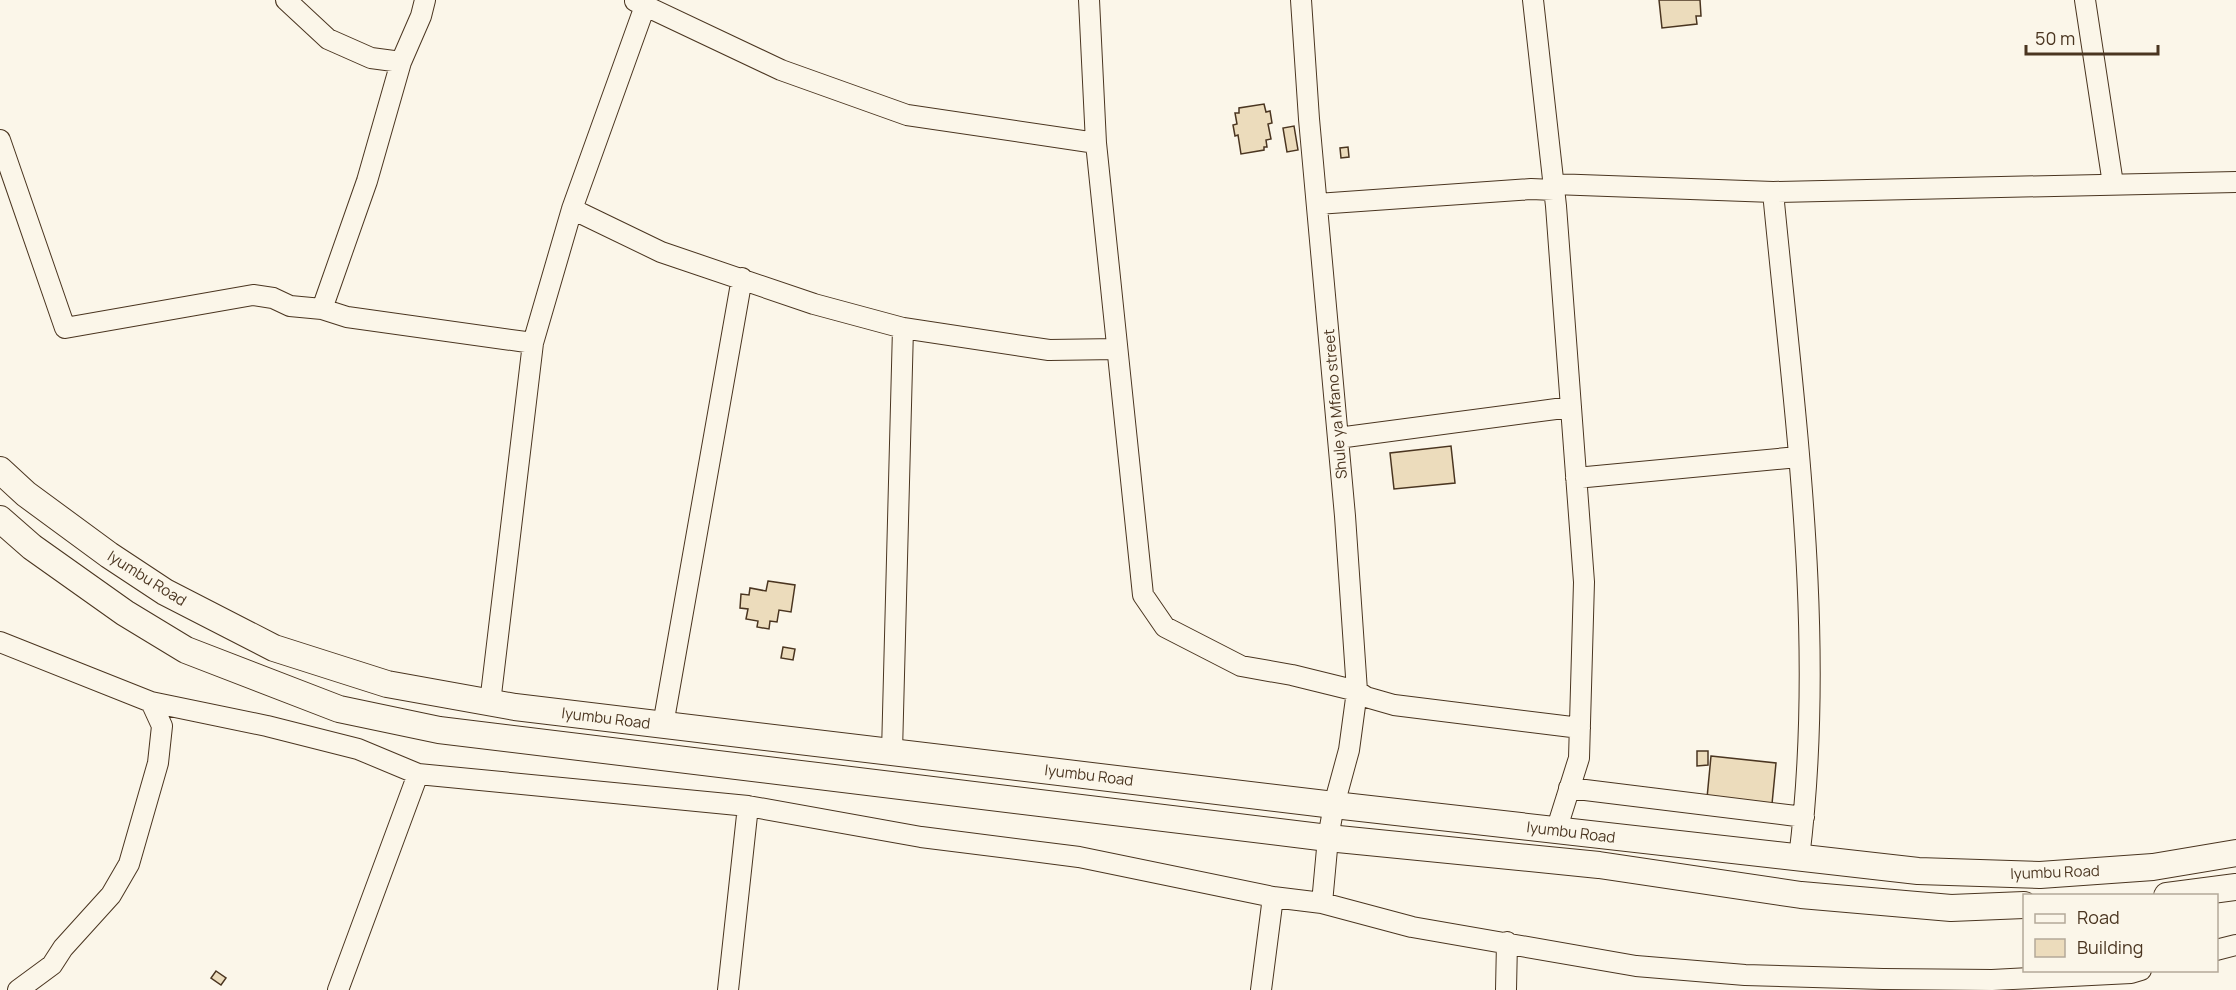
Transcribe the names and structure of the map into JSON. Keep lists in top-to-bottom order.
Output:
{
  "streets": {
    "main road": ["Iyumbu Road"],
    "street": ["Shule ya Mfano street"]
  },
  "crossings": [
    ["Shule ya Mfano street", "Iyumbu Road"]
  ],
  "legend": ["Road", "Building"],
  "scale_bar": "50 m"
}
